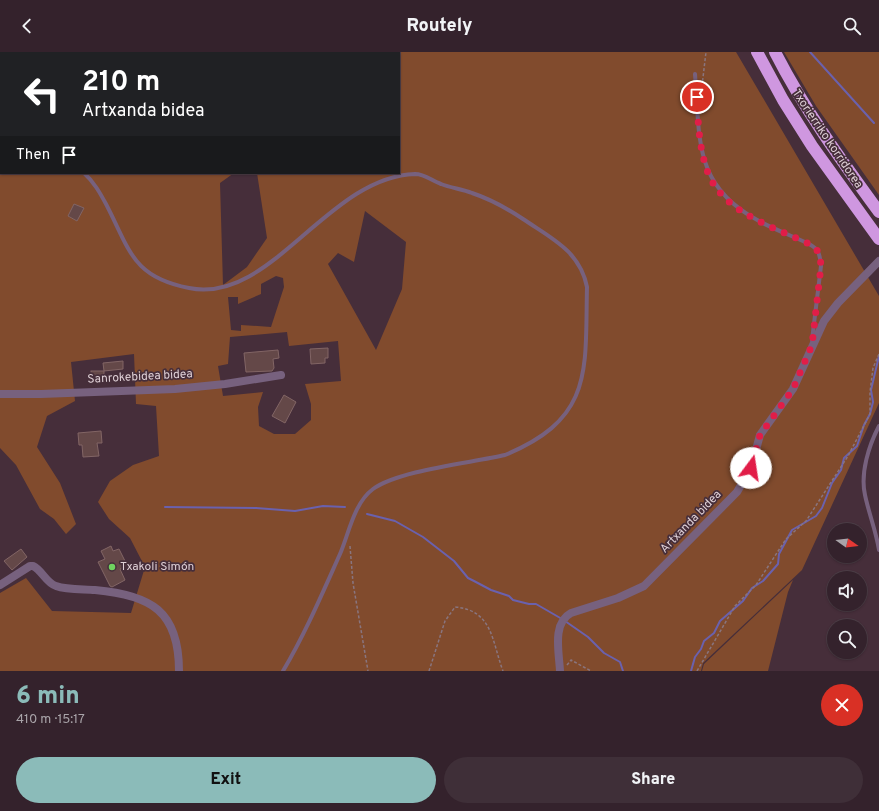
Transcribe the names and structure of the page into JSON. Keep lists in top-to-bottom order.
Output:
{
  "streets": {
    "highway": ["Txorierriko korridorea"],
    "street": ["Sanrokebidea bidea", "Artxanda bidea"]
  },
  "places": ["Txakoli Simón"],
  "north": "right",
  "page": {
    "header": "Routely",
    "turn": ["210 m", "Artxanda bidea"],
    "then": "Then",
    "heading": ["6 min", "410 m · 15:17"],
    "buttons": ["Exit", "Share"]
  }
}
